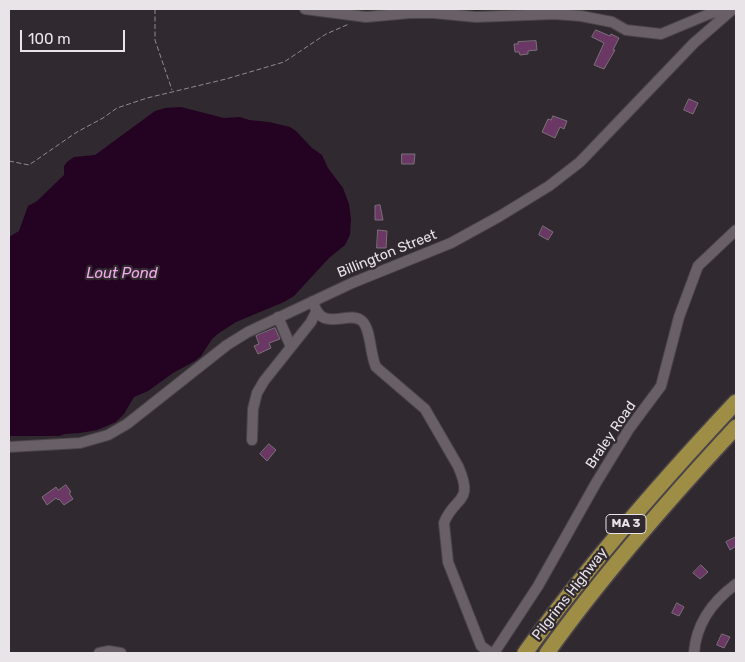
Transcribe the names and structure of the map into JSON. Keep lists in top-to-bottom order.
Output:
{
  "streets": {
    "highway": ["MA 3", "Pilgrims Highway"],
    "street": ["Billington Street", "Braley Road"]
  },
  "water": ["Lout Pond"],
  "scale_bar": "100 m"
}
